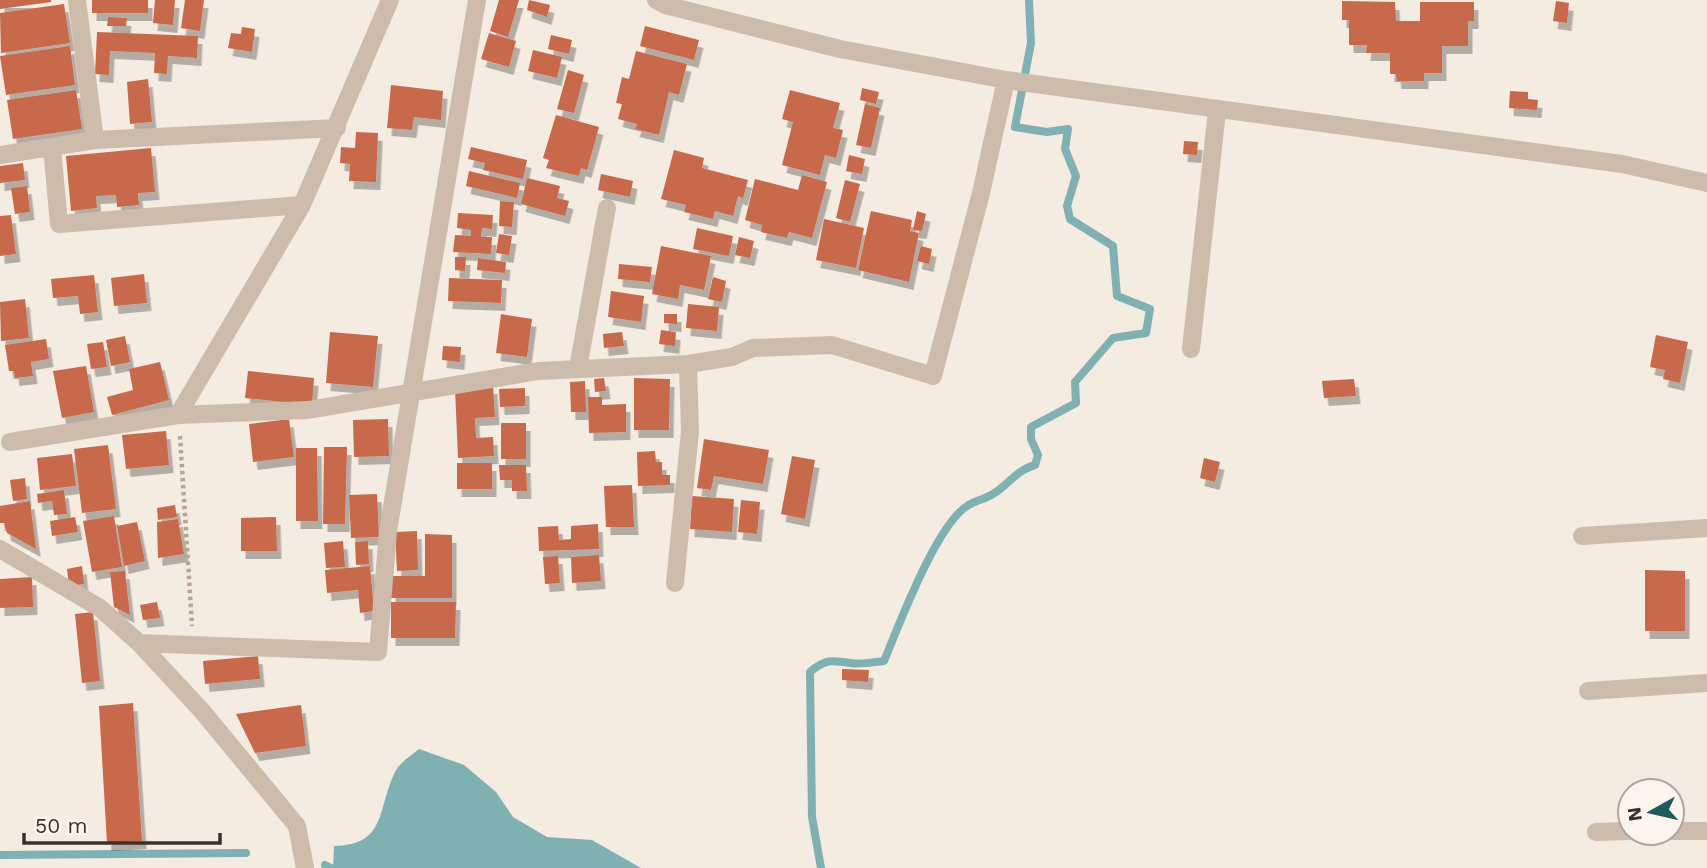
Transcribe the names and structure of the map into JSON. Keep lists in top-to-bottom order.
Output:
{
  "scale_bar": "50 m",
  "north": "left"
}
